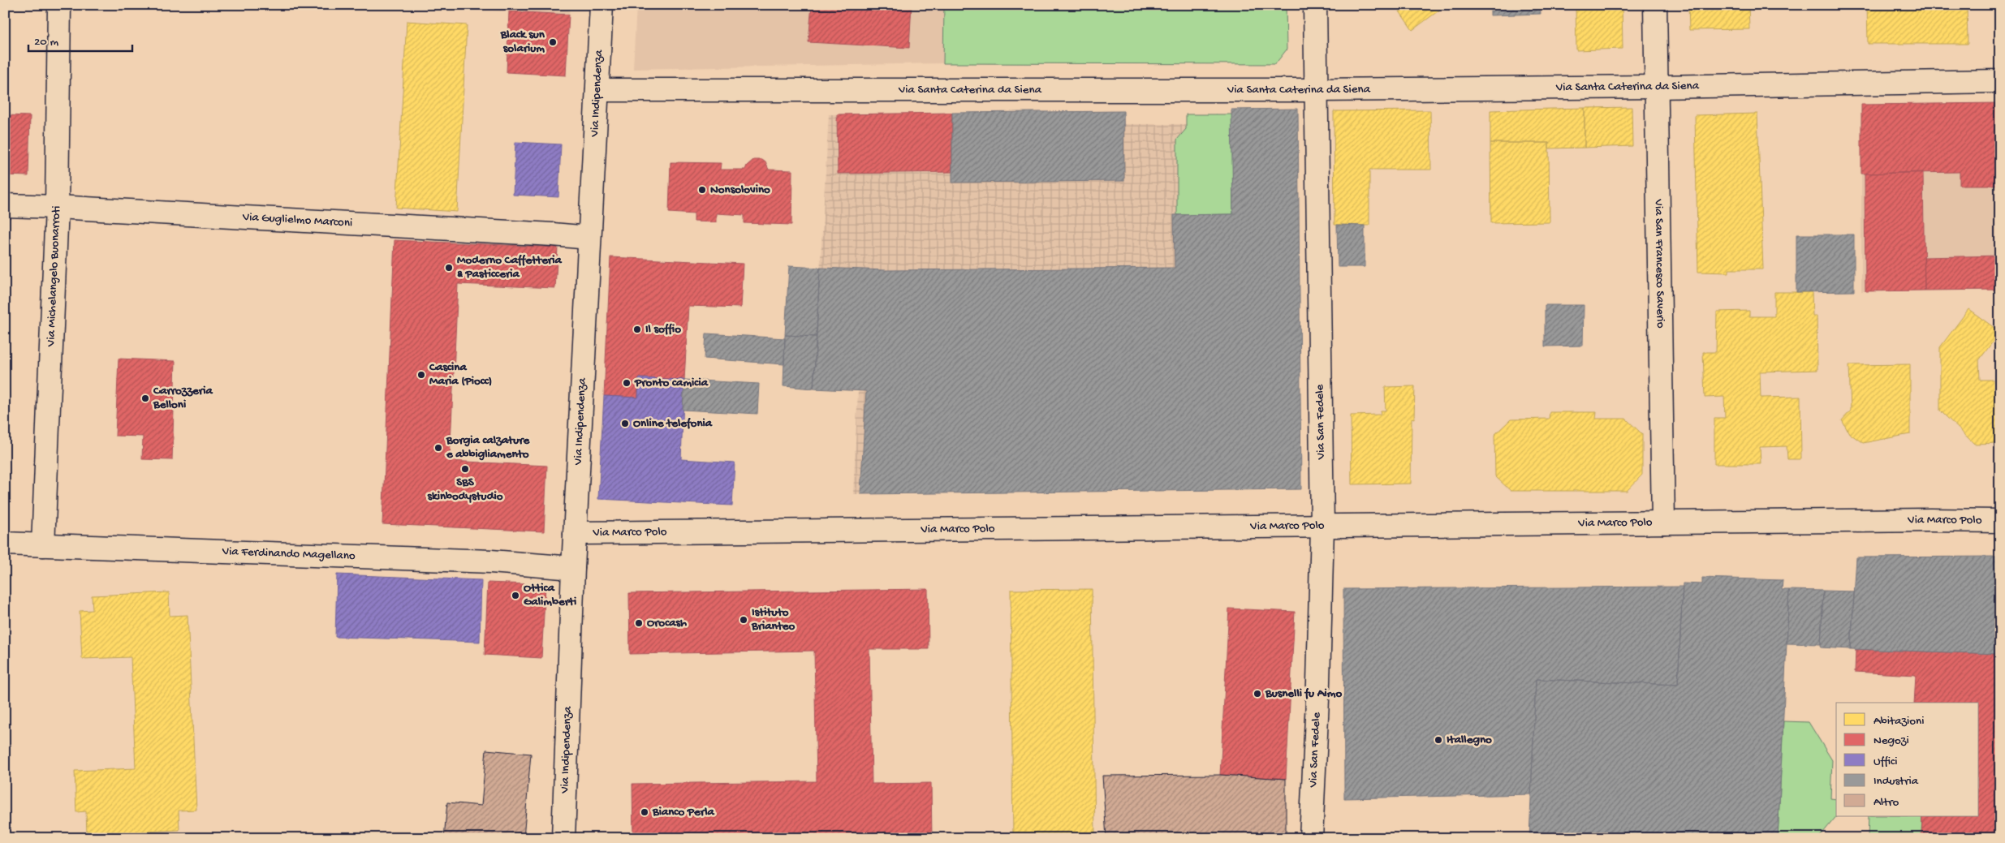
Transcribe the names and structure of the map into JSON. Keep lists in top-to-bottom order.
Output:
{
  "streets": {
    "street": [
      "Via Santa Caterina da Siena",
      "Via Indipendenza",
      "Via Guglielmo Marconi",
      "Via San Francesco Saverio",
      "Via Michelangelo Buonarroti",
      "Via San Fedele",
      "Via Marco Polo",
      "Via Ferdinando Magellano"
    ]
  },
  "crossings": [
    ["Via Santa Caterina da Siena", "Via Indipendenza"],
    ["Via Santa Caterina da Siena", "Via San Francesco Saverio"],
    ["Via Santa Caterina da Siena", "Via San Fedele"],
    ["Via Indipendenza", "Via Guglielmo Marconi"],
    ["Via Indipendenza", "Via Marco Polo"],
    ["Via Indipendenza", "Via Ferdinando Magellano"],
    ["Via Guglielmo Marconi", "Via Michelangelo Buonarroti"],
    ["Via San Francesco Saverio", "Via Marco Polo"],
    ["Via Michelangelo Buonarroti", "Via Ferdinando Magellano"],
    ["Via San Fedele", "Via Marco Polo"]
  ],
  "places": [
    "Black sun solarium",
    "Nonsolovino",
    "Moderno Caffetteria & Pasticceria",
    "Il soffio",
    "Cascina Maria (Piocc)",
    "Pronto camicia",
    "Carrozzeria Belloni",
    "Online telefonia",
    "Borgia calzature e abbigliamento",
    "SBS skinbodystudio",
    "Ottica Galimberti",
    "Istituto Brianteo",
    "Orocash",
    "Busnelli fu Aimo",
    "Itallegno",
    "Bianco Perla"
  ],
  "legend": [
    "Abitazioni",
    "Negozi",
    "Uffici",
    "Industria",
    "Altro"
  ],
  "scale_bar": "20 m"
}
